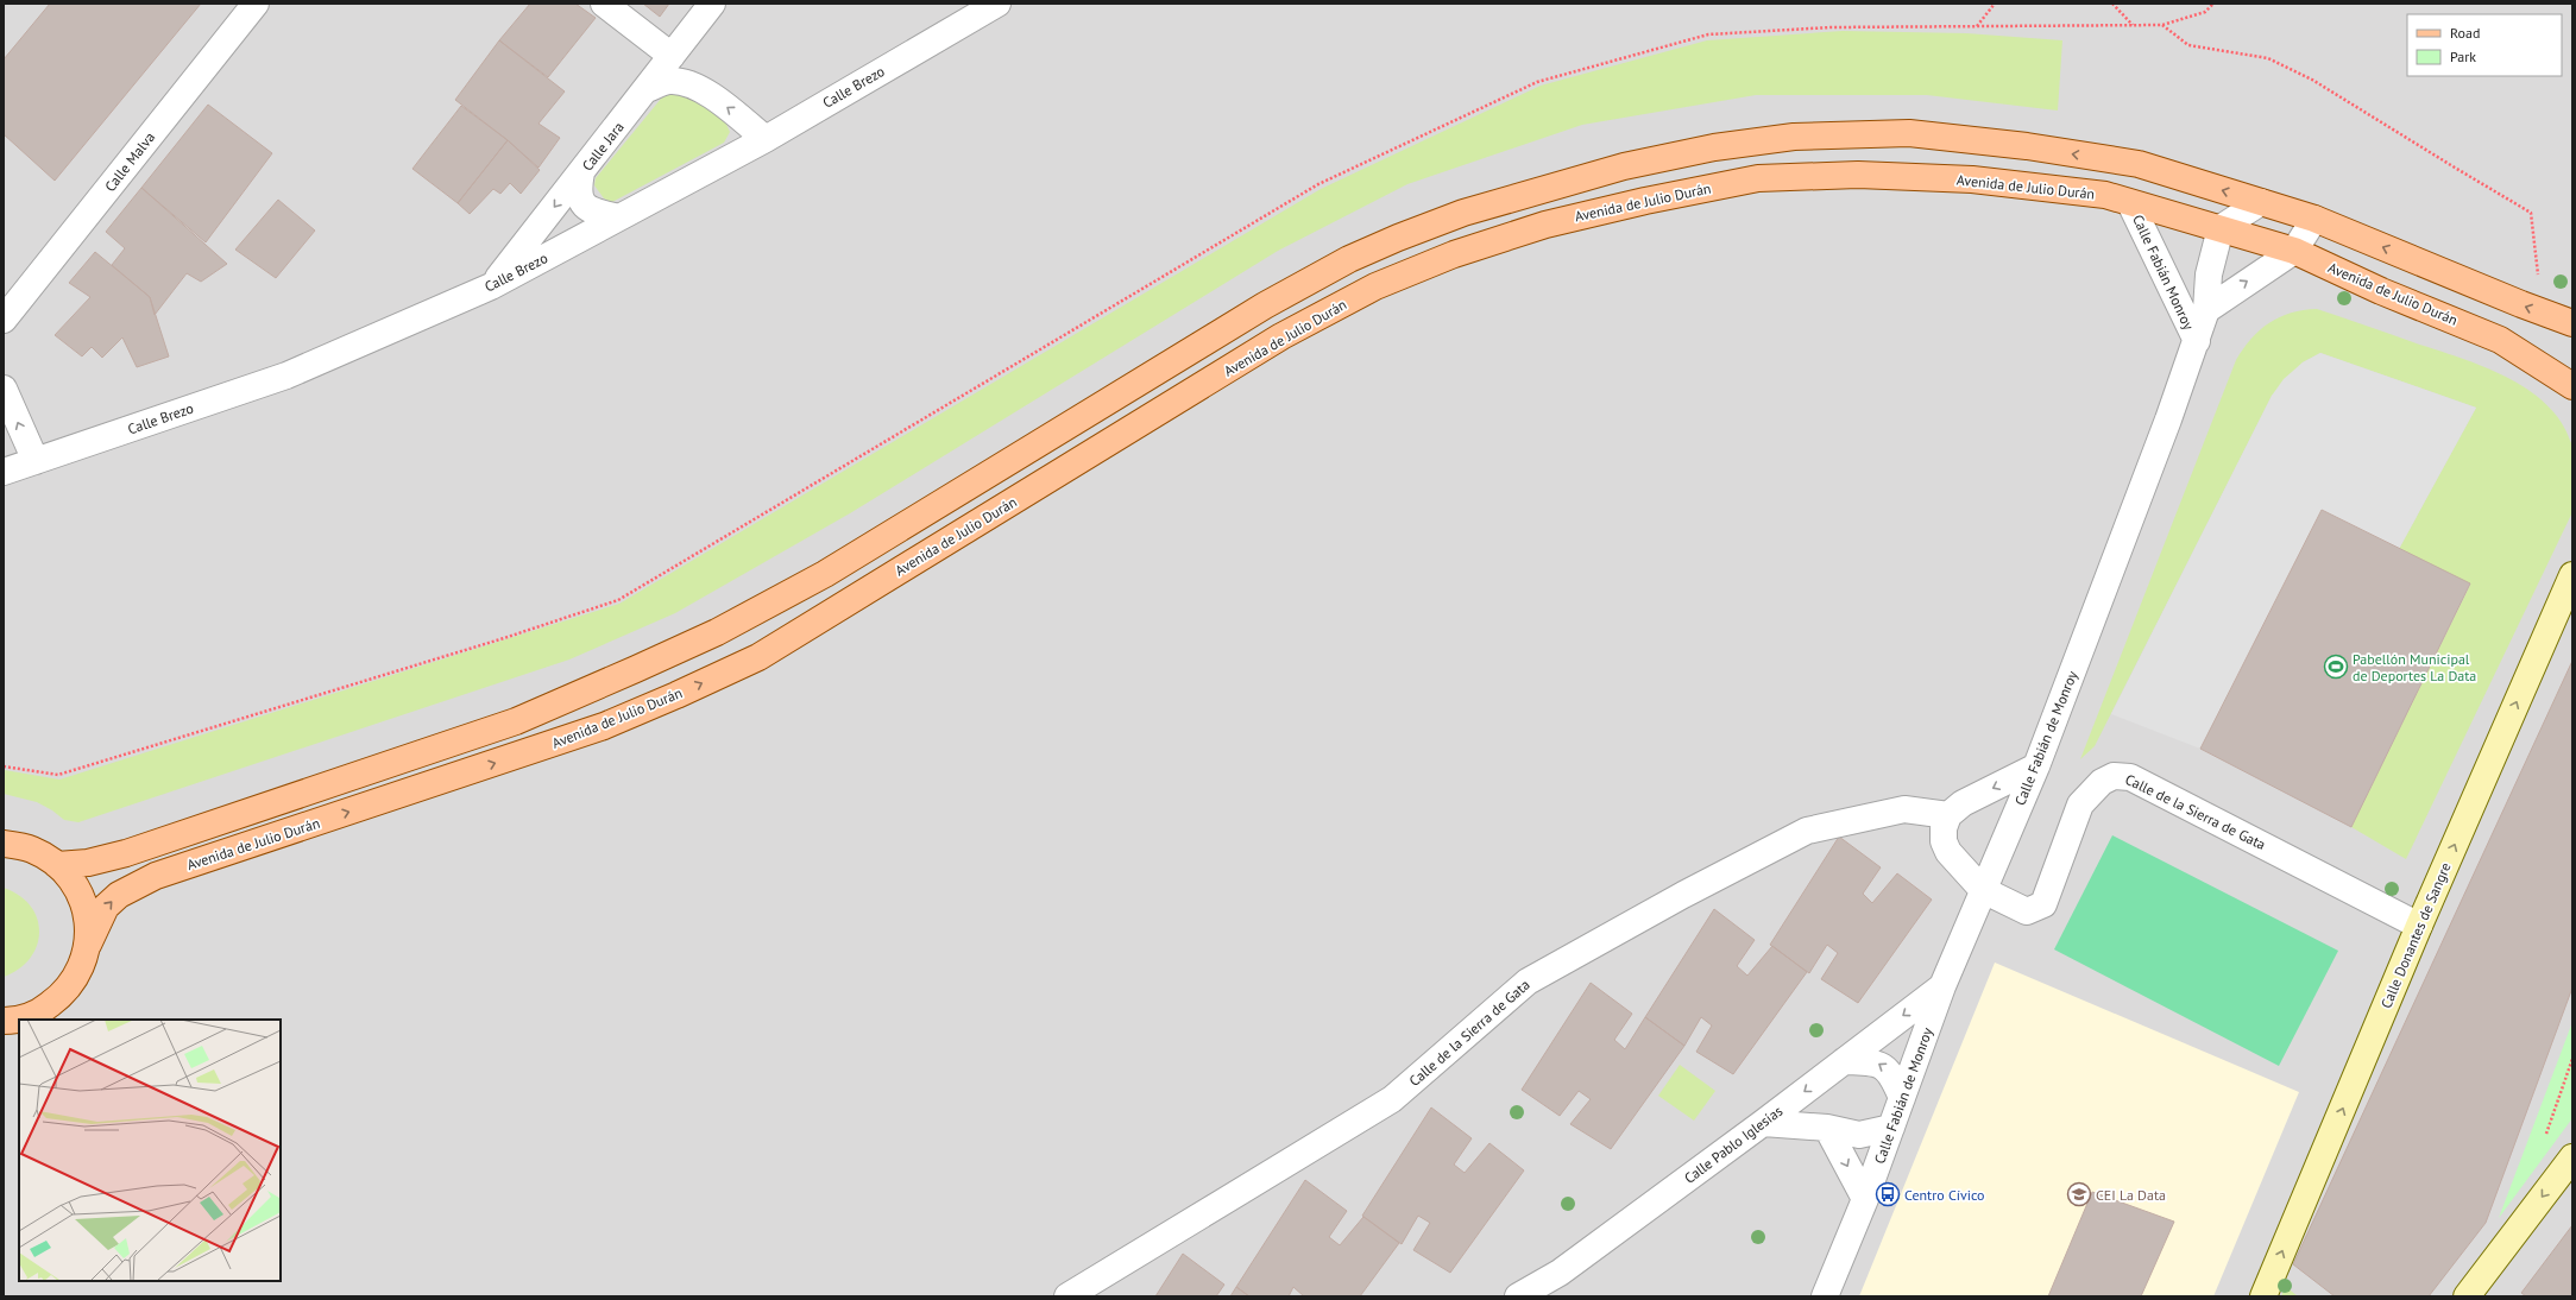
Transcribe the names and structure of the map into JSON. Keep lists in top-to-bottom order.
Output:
{
  "streets": {
    "main road": ["Avenida de Julio Durán", "Calle Donantes de Sangre"],
    "street": [
      "Calle Brezo",
      "Calle Jara",
      "Calle Malva",
      "Calle Fabián Monroy",
      "Calle Fabián de Monroy",
      "Calle de la Sierra de Gata",
      "Calle Pablo Iglesias"
    ]
  },
  "crossings": [
    ["Calle Brezo", "Calle Jara"],
    ["Avenida de Julio Durán", "Calle Fabián Monroy"],
    ["Calle Fabián Monroy", "Calle Fabián de Monroy"],
    ["Calle Fabián de Monroy", "Calle de la Sierra de Gata"],
    ["Calle Fabián de Monroy", "Calle Pablo Iglesias"],
    ["Calle de la Sierra de Gata", "Calle Donantes de Sangre"]
  ],
  "one_way": ["Calle Jara", "Calle Donantes de Sangre", "Calle Pablo Iglesias"],
  "places": {
    "sports": ["Pabellón Municipal de Deportes La Data"],
    "bus stop": ["Centro Cívico"],
    "school or university": ["CEI La Data"]
  },
  "legend": ["Road", "Park"]
}
